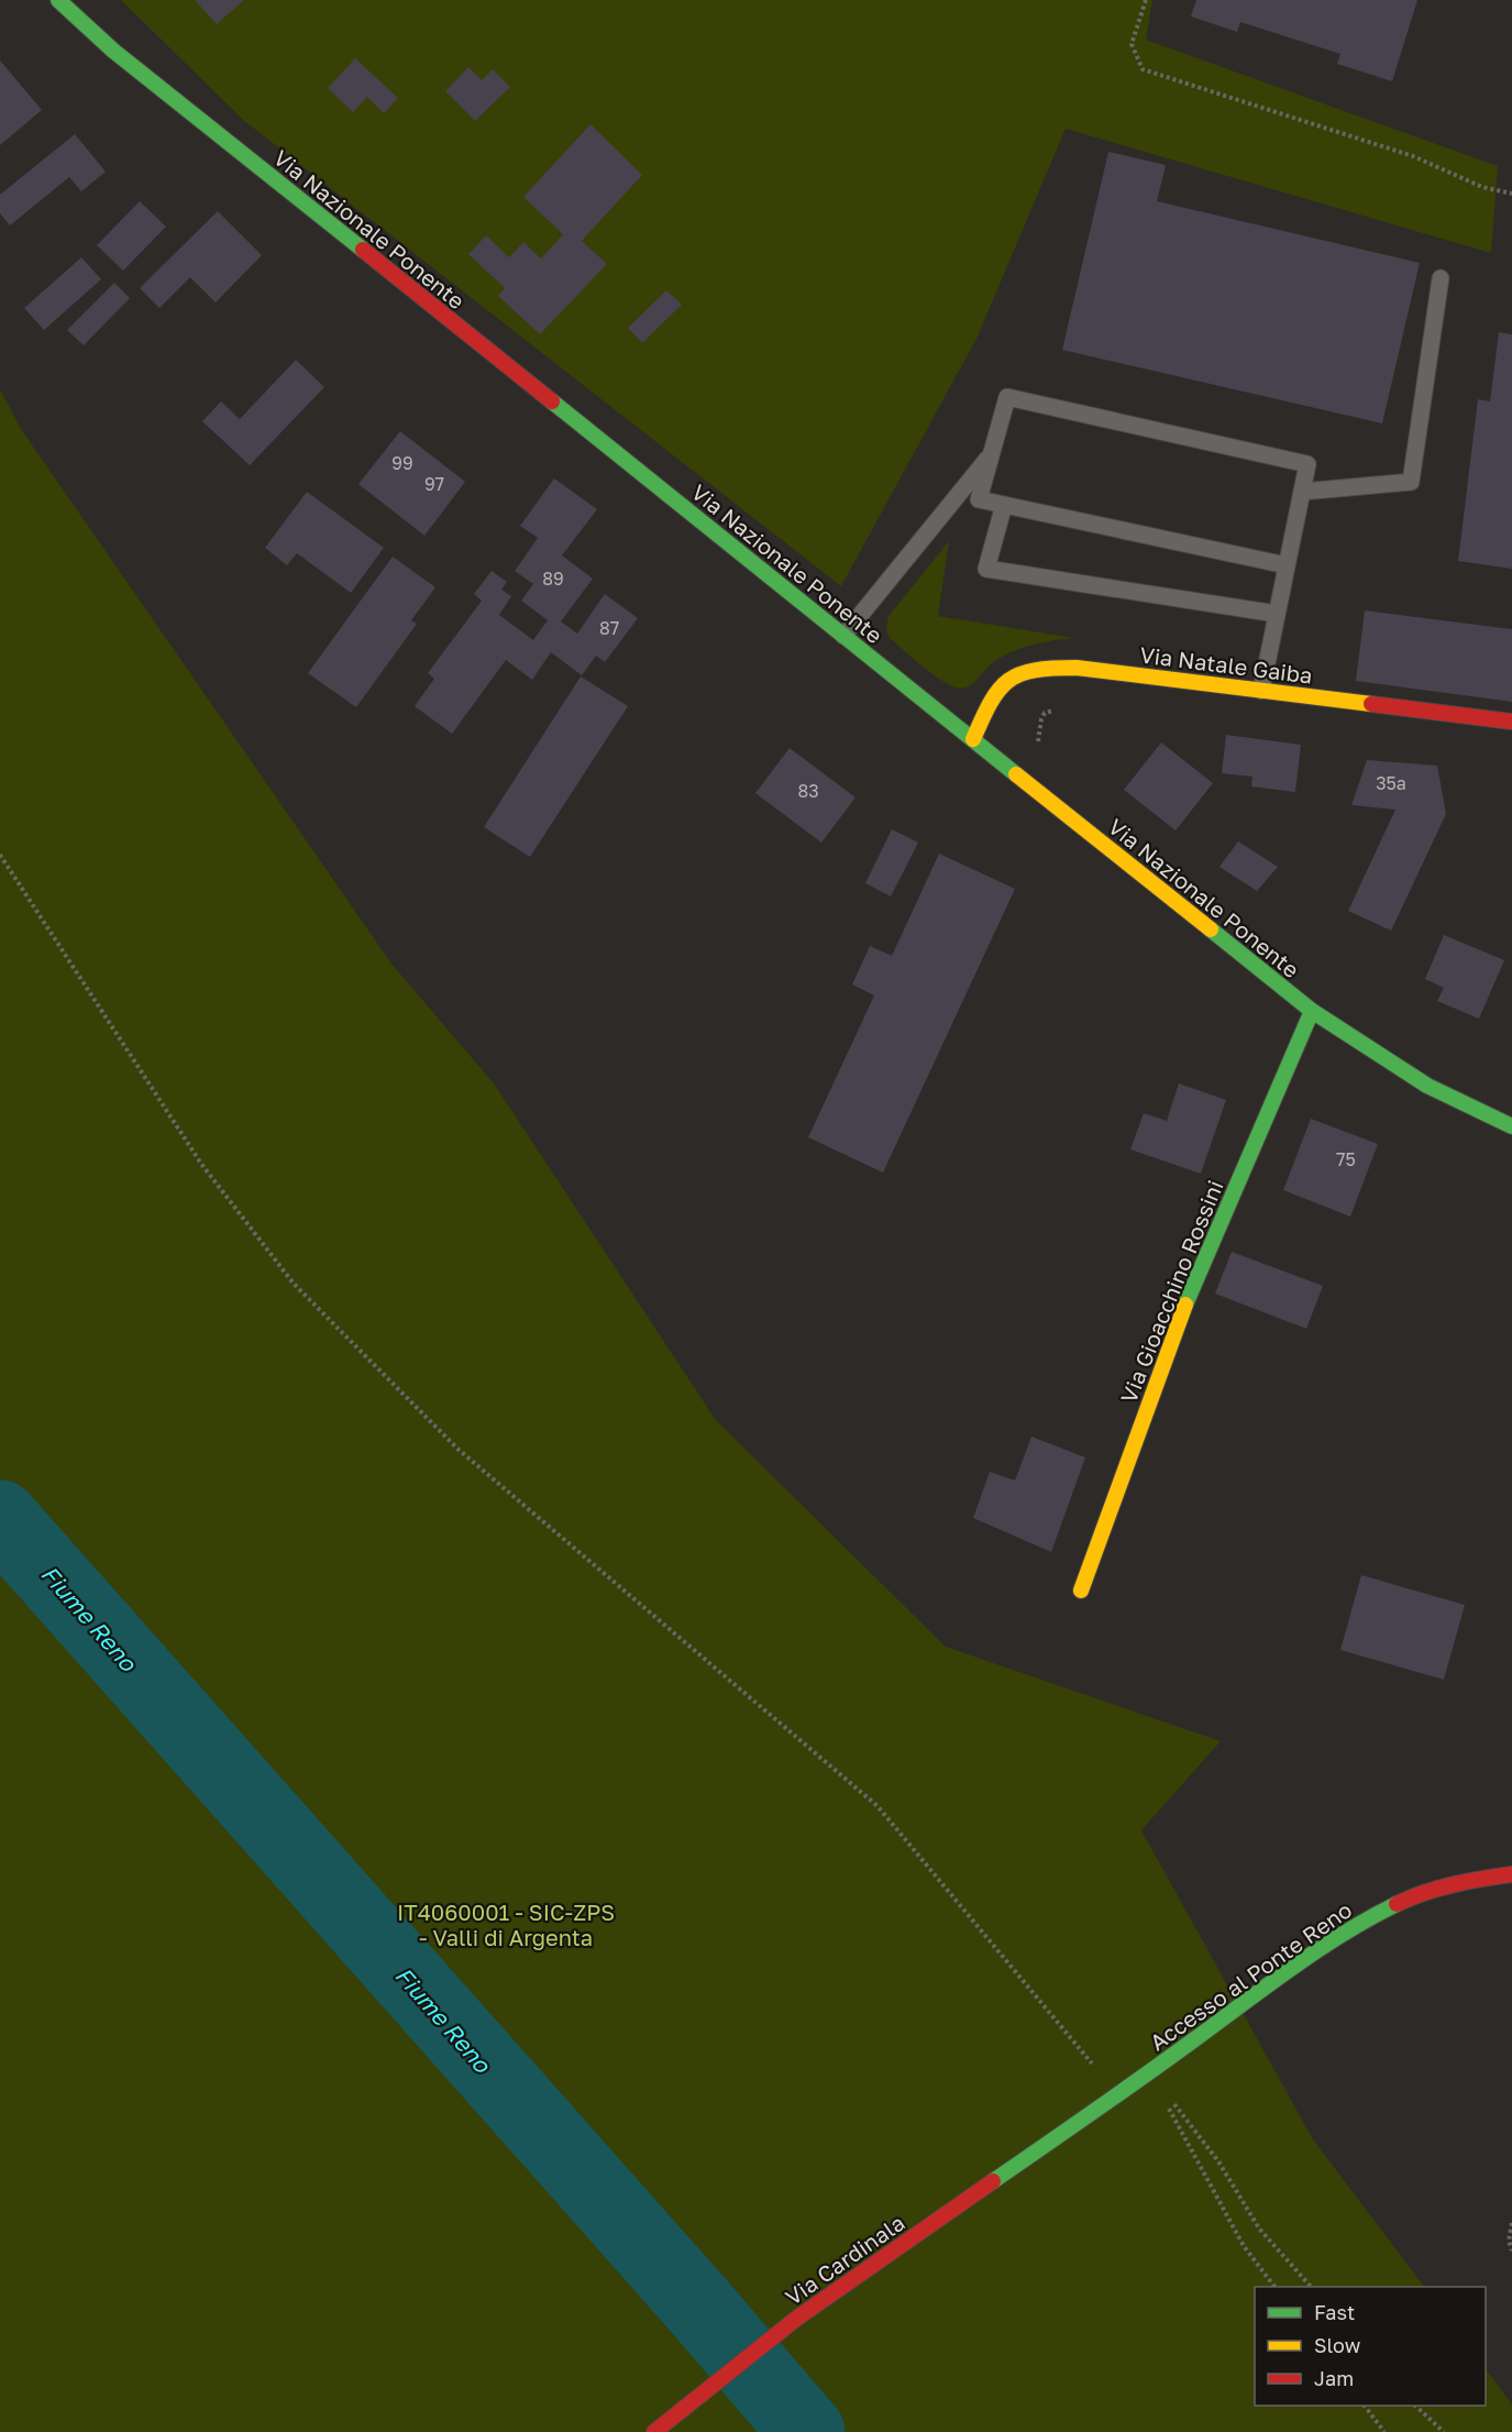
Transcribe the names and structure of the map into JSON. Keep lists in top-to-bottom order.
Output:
{
  "streets": {
    "main road": [
      "Via Nazionale Ponente",
      "Via Natale Gaiba",
      "Via Gioacchino Rossini",
      "Accesso al Ponte Reno",
      "Via Cardinala"
    ]
  },
  "crossings": [
    ["Via Nazionale Ponente", "Via Natale Gaiba"],
    ["Via Nazionale Ponente", "Via Gioacchino Rossini"],
    ["Accesso al Ponte Reno", "Via Cardinala"]
  ],
  "water": ["Fiume Reno"],
  "parks": ["IT4060001 - SIC-ZPS - Valli di Argenta"],
  "house_numbers": [
    "99",
    "97",
    "89",
    "87",
    "35a",
    "83",
    "75"
  ],
  "legend": ["Fast", "Slow", "Jam"]
}
